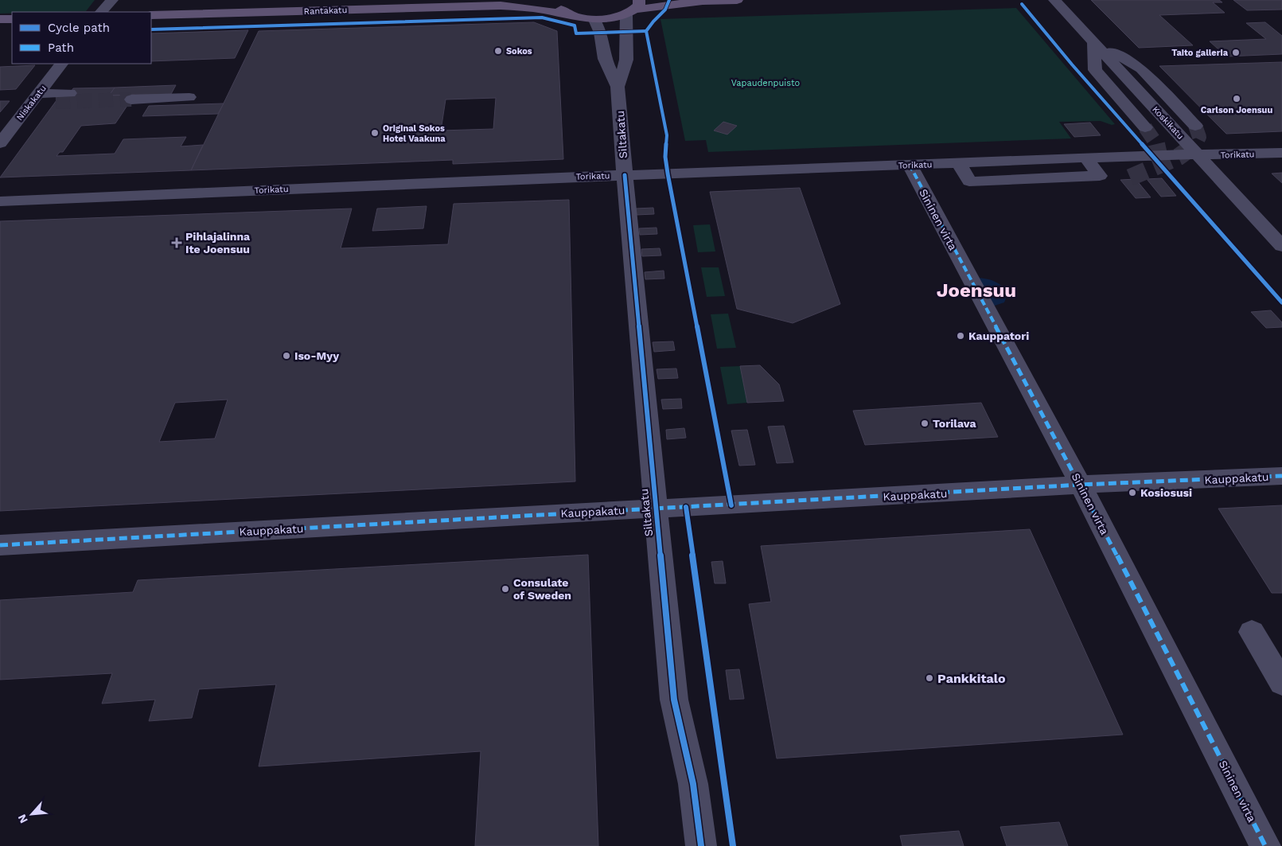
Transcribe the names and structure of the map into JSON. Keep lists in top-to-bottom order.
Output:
{
  "streets": {
    "main road": ["Rantakatu"],
    "street": [
      "Niskakatu",
      "Koskikatu",
      "Siltakatu",
      "Torikatu",
      "Sininen virta",
      "Kauppakatu"
    ]
  },
  "crossings": [
    ["Rantakatu", "Siltakatu"],
    ["Koskikatu", "Torikatu"],
    ["Siltakatu", "Torikatu"],
    ["Siltakatu", "Kauppakatu"],
    ["Torikatu", "Sininen virta"],
    ["Sininen virta", "Kauppakatu"]
  ],
  "districts": ["Joensuu"],
  "parks": ["Vapaudenpuisto"],
  "places": {
    "other": [
      "Sokos",
      "Taito galleria",
      "Carlson Joensuu",
      "Original Sokos Hotel Vaakuna",
      "Kauppatori",
      "Iso-Myy",
      "Torilava",
      "Kosiosusi",
      "Consulate of Sweden",
      "Pankkitalo"
    ],
    "health": ["Pihlajalinna Ite Joensuu"]
  },
  "legend": ["Cycle path", "Path"],
  "north": "bottom left"
}
